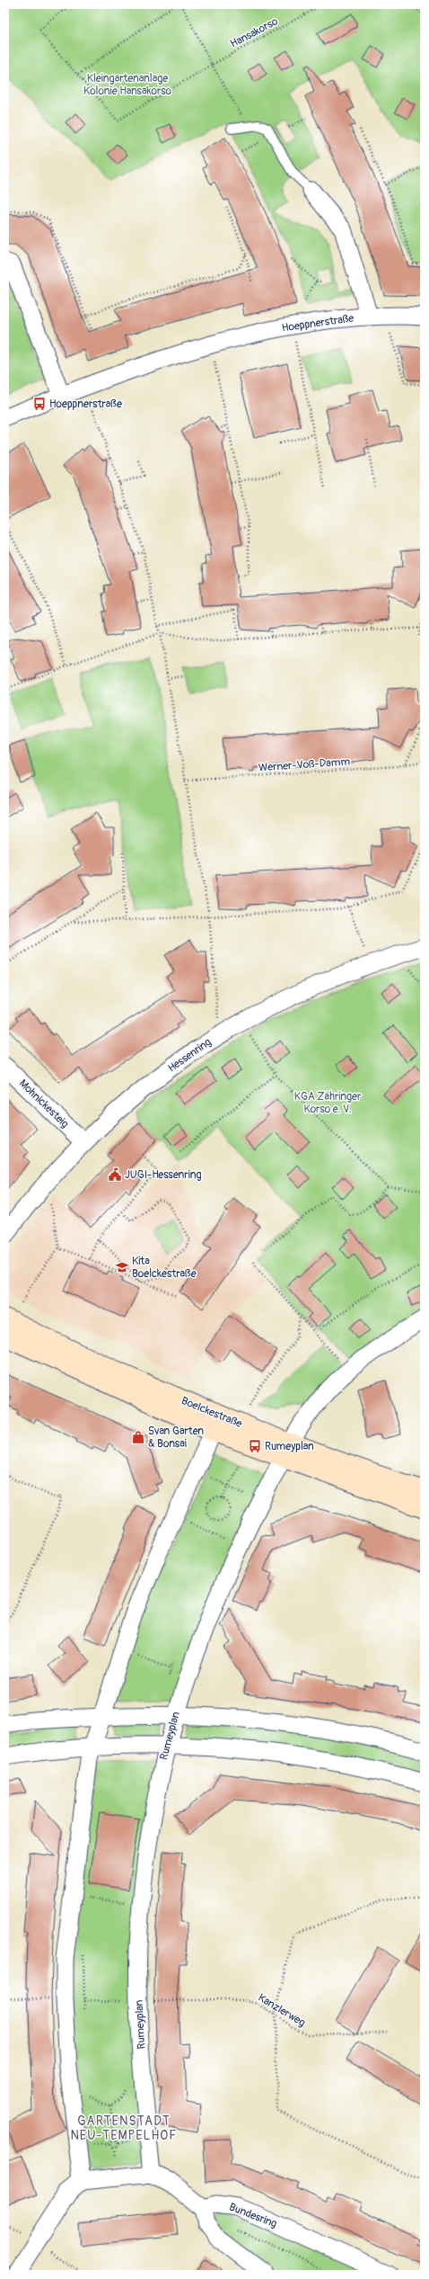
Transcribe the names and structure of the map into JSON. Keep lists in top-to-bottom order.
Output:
{
  "streets": {
    "main road": ["Boelckestraße"],
    "street": [
      "Hoeppnerstraße",
      "Hessenring",
      "Mohnickesteig",
      "Rumeyplan",
      "Bundesring"
    ],
    "path": ["Hansakorso", "Werner-Voß-Damm", "Kanzlerweg"]
  },
  "crossings": [
    ["Hessenring", "Mohnickesteig"],
    ["Boelckestraße", "Rumeyplan"]
  ],
  "districts": ["GARTENSTADT NEU-TEMPELHOF"],
  "parks": ["Kleingartenanlage Kolonie Hansakorso", "KGA Zähringer Korso e. V."],
  "places": {
    "bus stop": ["Hoeppnerstraße", "Rumeyplan"],
    "public building": ["JUGI-Hessenring"],
    "school or university": ["Kita Boelckestraße"],
    "shop": ["Svan Garten & Bonsai"]
  }
}
